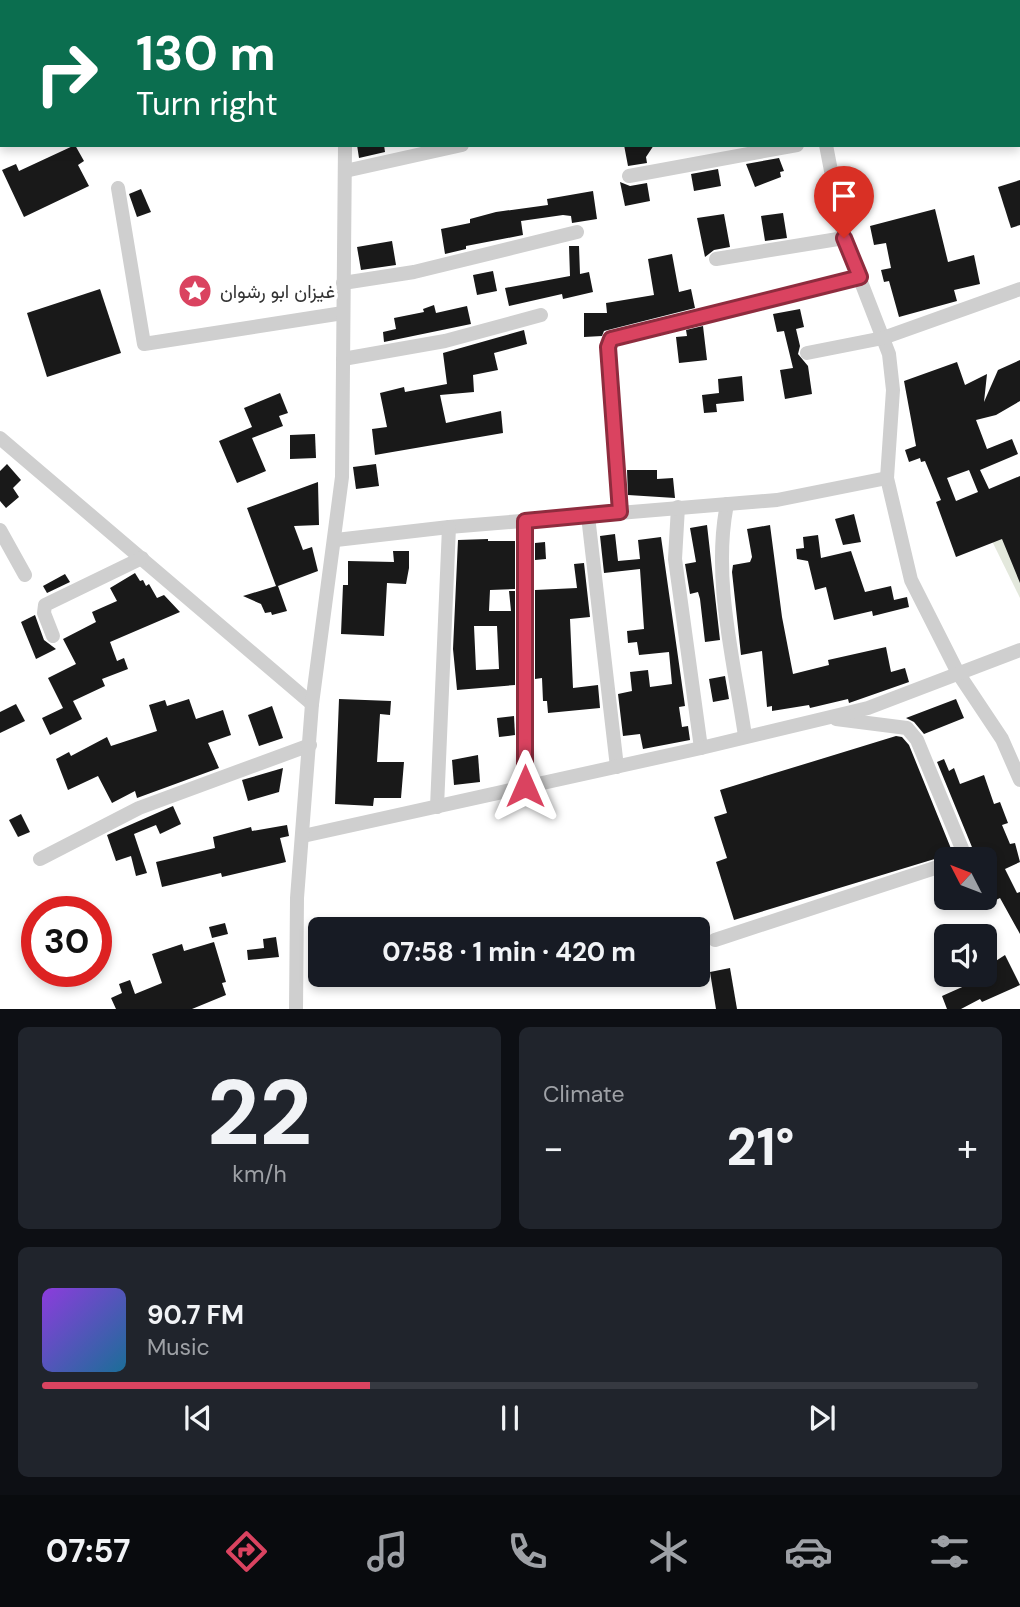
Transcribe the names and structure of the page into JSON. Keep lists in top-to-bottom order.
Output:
{
  "places": {
    "place": ["غيزان ابو رشوان"]
  },
  "north": "top left",
  "page": {
    "turn": ["130 m", "Turn right"],
    "limit": "30",
    "trip": "07:58 · 1 min · 420 m",
    "tile": [
      ["22", "km/h"],
      "Climate"
    ],
    "heat": ["−", "21°", "+"],
    "song": ["90.7 FM", "Music"],
    "tabs": "07:57"
  }
}
